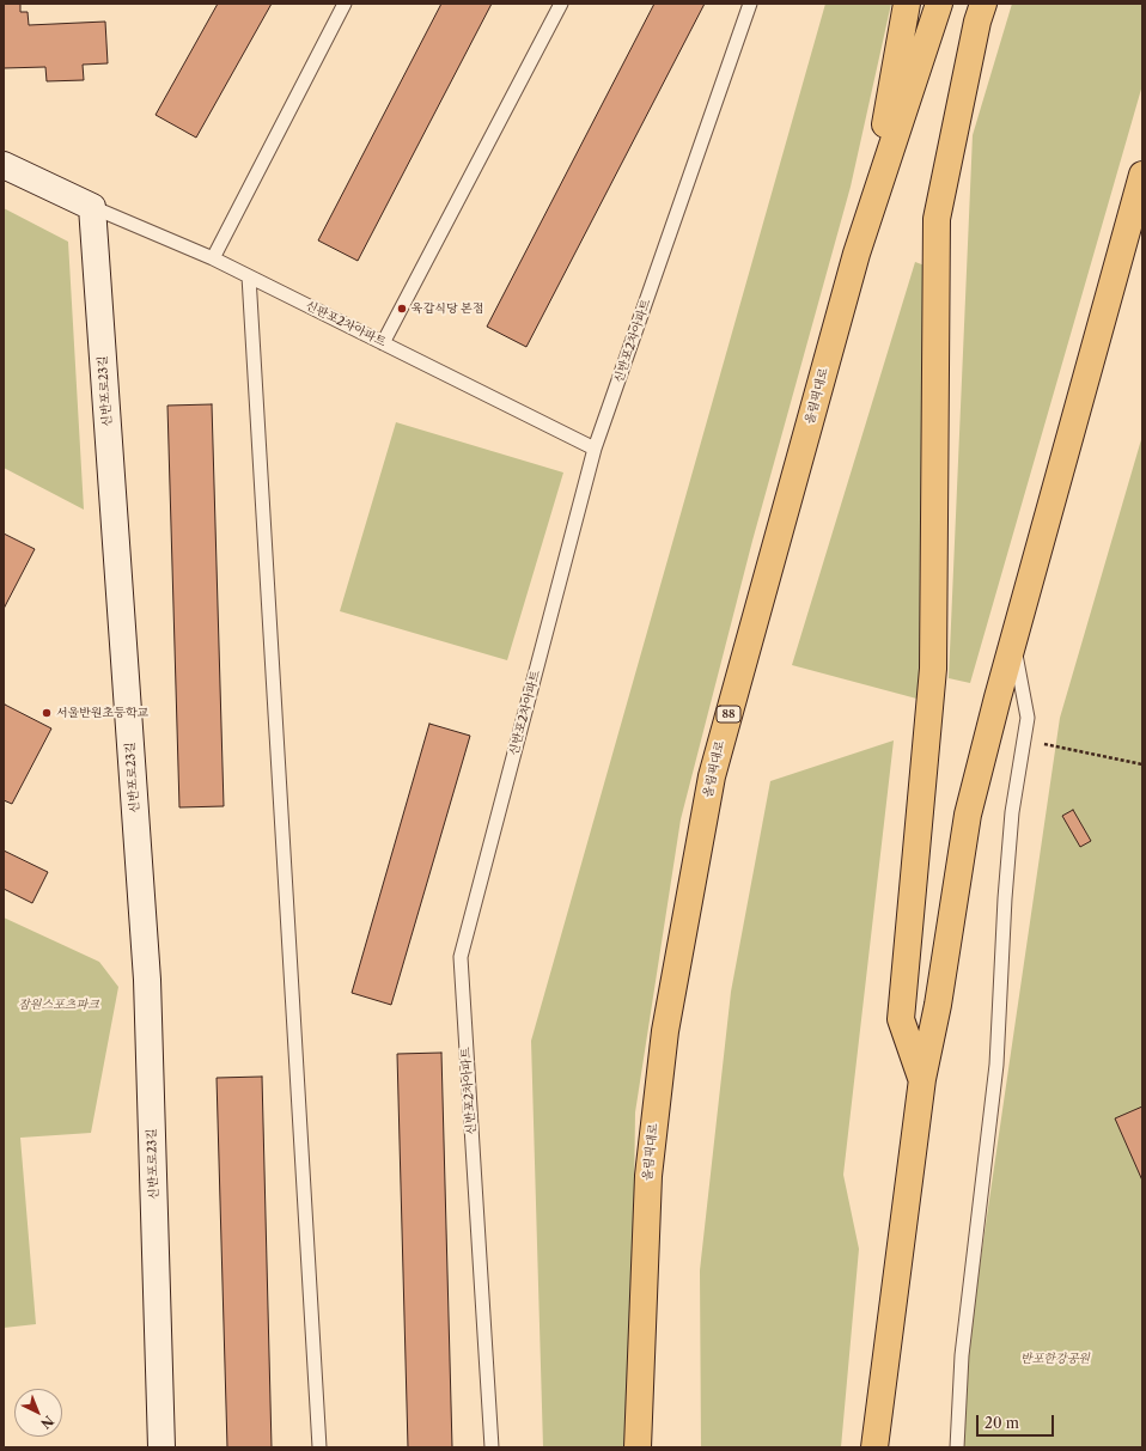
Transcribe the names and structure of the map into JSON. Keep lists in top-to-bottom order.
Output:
{
  "streets": {
    "highway": ["올림픽대로", "88"],
    "street": ["신반포로23길"],
    "lane": ["신판포2차아파트", "신반포2차아파트"]
  },
  "crossings": [
    ["신판포2차아파트", "신반포2차아파트"],
    ["신판포2차아파트", "신반포로23길"]
  ],
  "parks": ["잠원스포츠파크", "반포한강공원"],
  "places": ["육갑식당 본점", "서울반원초등학교"],
  "scale_bar": "20 m",
  "north": "bottom right"
}
